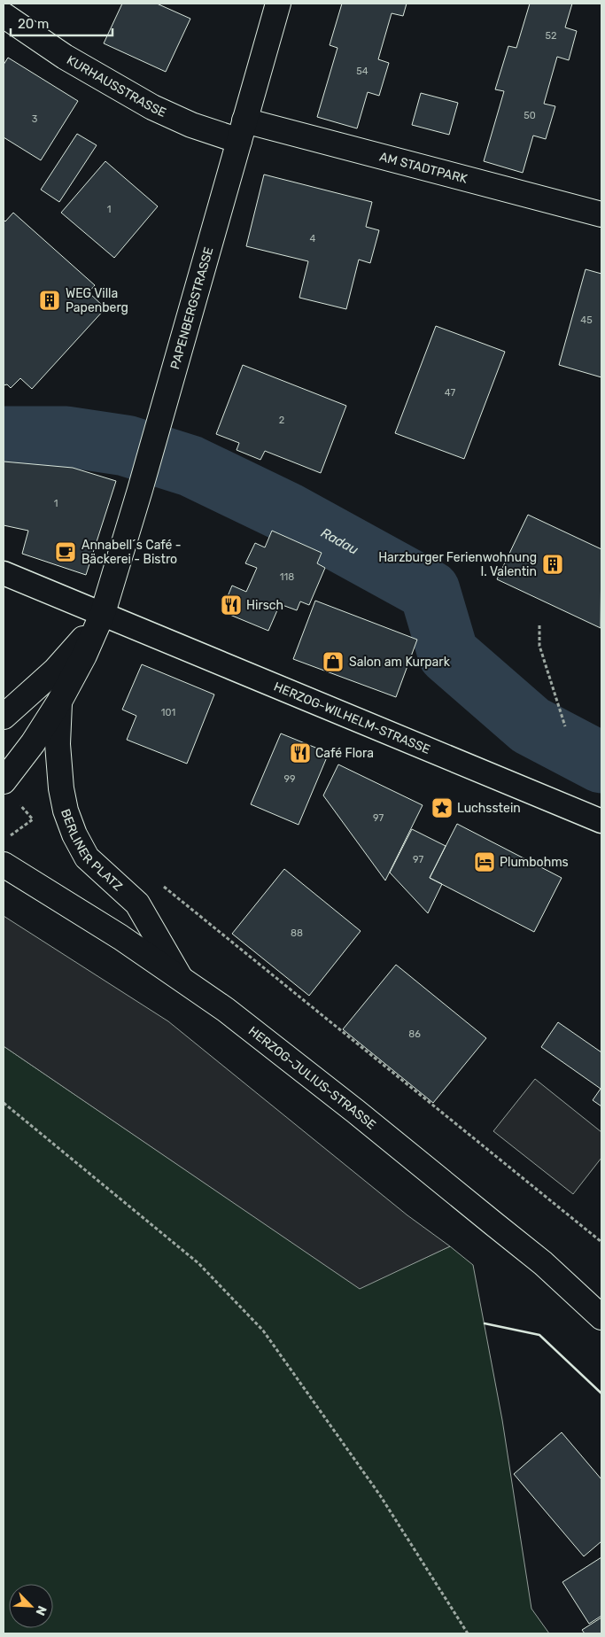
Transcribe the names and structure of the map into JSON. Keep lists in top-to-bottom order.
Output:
{
  "streets": {
    "street": [
      "KURHAUSSTRASSE",
      "AM STADTPARK",
      "PAPENBERGSTRASSE",
      "HERZOG-WILHELM-STRASSE",
      "BERLINER PLATZ",
      "HERZOG-JULIUS-STRASSE"
    ]
  },
  "crossings": [
    ["KURHAUSSTRASSE", "AM STADTPARK"],
    ["KURHAUSSTRASSE", "PAPENBERGSTRASSE"],
    ["AM STADTPARK", "PAPENBERGSTRASSE"],
    ["PAPENBERGSTRASSE", "HERZOG-WILHELM-STRASSE"],
    ["PAPENBERGSTRASSE", "BERLINER PLATZ"],
    ["HERZOG-WILHELM-STRASSE", "BERLINER PLATZ"],
    ["BERLINER PLATZ", "HERZOG-JULIUS-STRASSE"]
  ],
  "water": ["Radau"],
  "places": {
    "building": ["WEG Villa Papenberg", "Harzburger Ferienwohnung I. Valentin"],
    "cafe": ["Annabell´s Café - Bäckerei - Bistro"],
    "restaurant": ["Hirsch", "Café Flora"],
    "shop": ["Salon am Kurpark"],
    "place": ["Luchsstein"],
    "hotel": ["Plumbohms"]
  },
  "house_numbers": [
    "52",
    "54",
    "50",
    "3",
    "1",
    "4",
    "45",
    "47",
    "2",
    "1",
    "118",
    "101",
    "99",
    "97",
    "97",
    "88",
    "86"
  ],
  "scale_bar": "20 m",
  "north": "bottom right"
}
